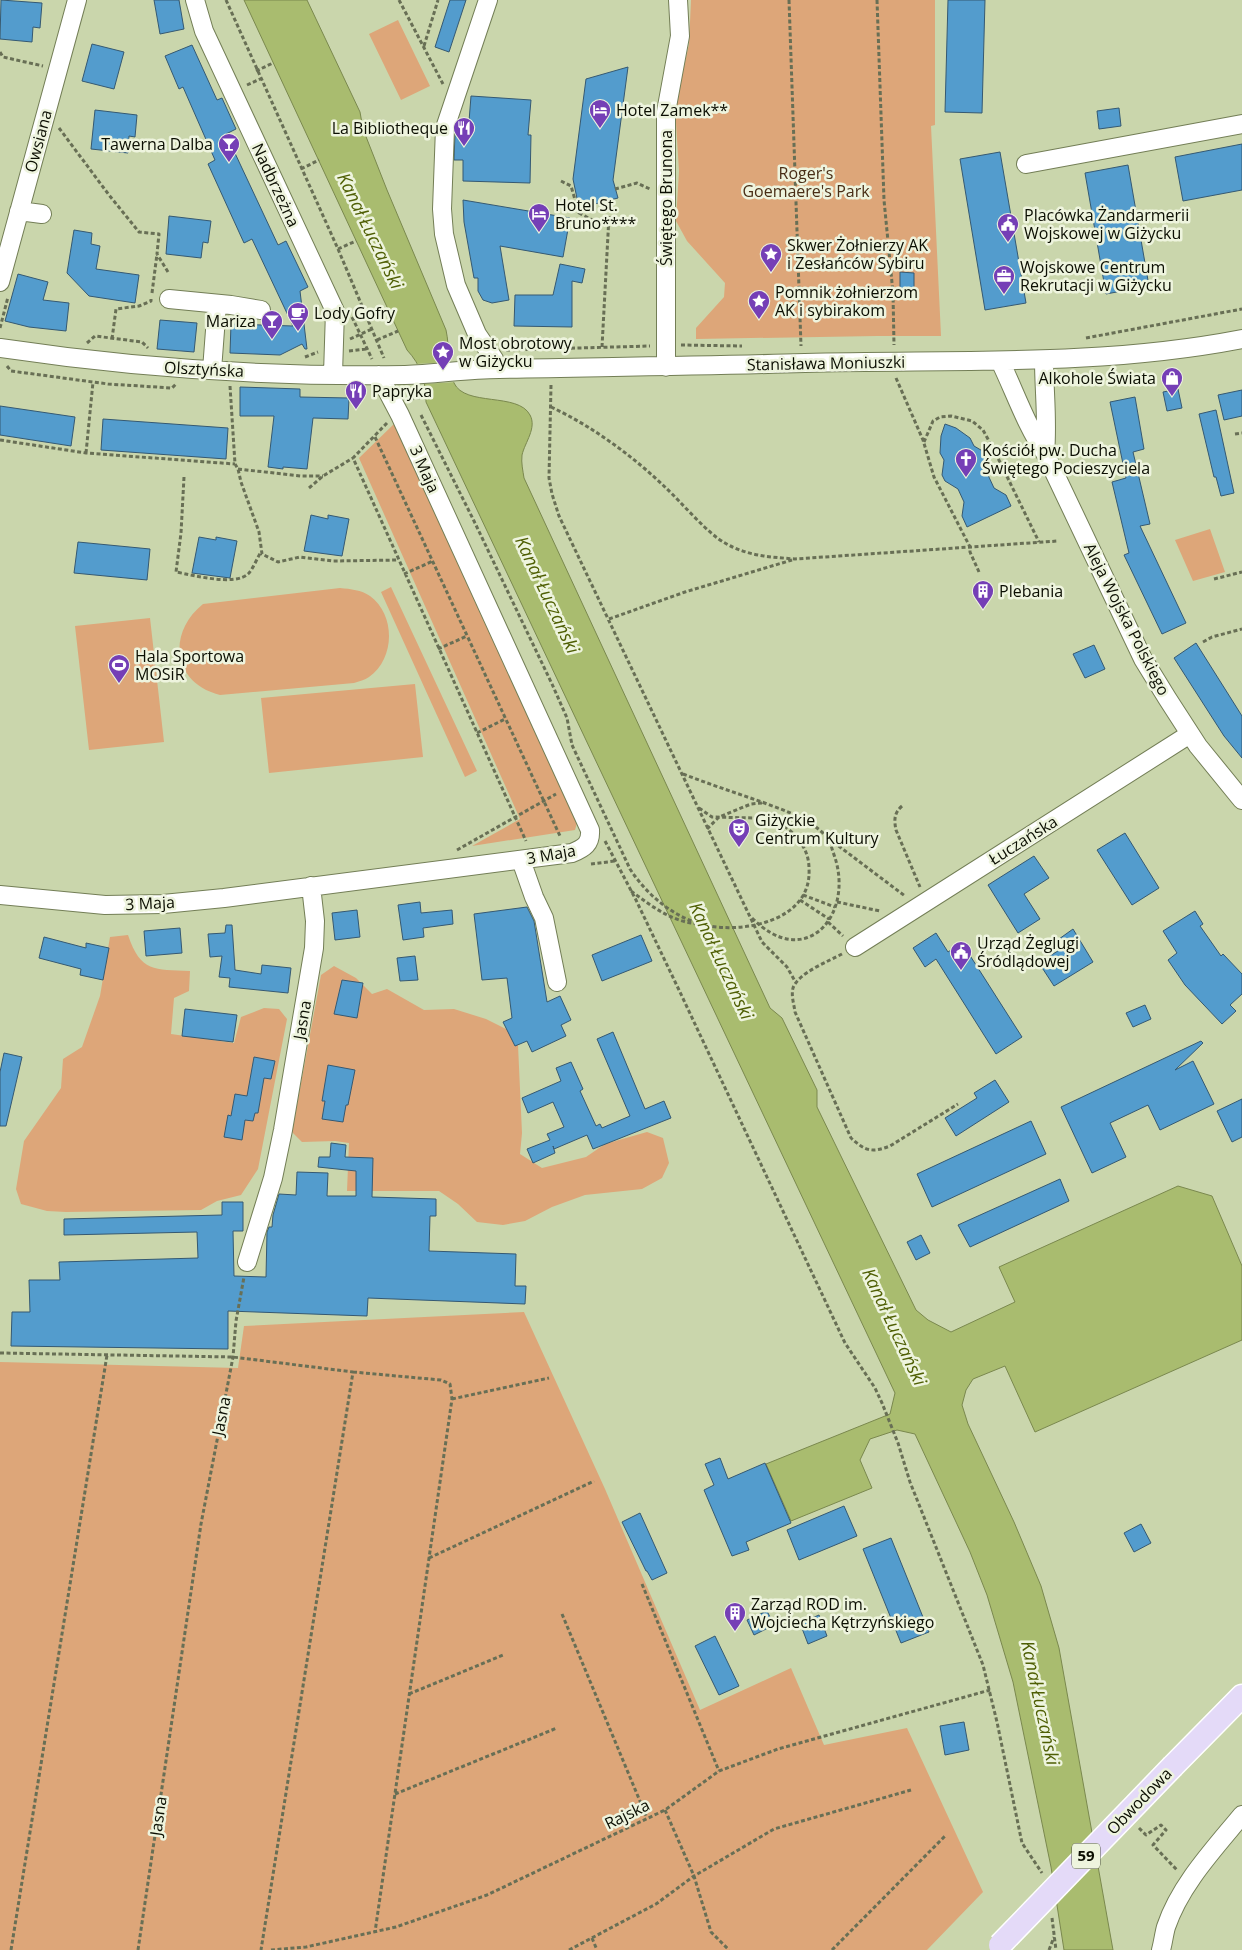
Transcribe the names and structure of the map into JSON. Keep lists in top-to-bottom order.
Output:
{
  "streets": {
    "main road": ["Obwodowa", "59"],
    "street": [
      "Owsiana",
      "Nadbrzeżna",
      "Świętego Brunona",
      "Stanisława Moniuszki",
      "Olsztyńska",
      "3 Maja",
      "Aleja Wojska Polskiego",
      "Łuczańska",
      "Jasna"
    ],
    "path": ["Rajska"]
  },
  "crossings": [
    ["Nadbrzeżna", "Olsztyńska"],
    ["Świętego Brunona", "Stanisława Moniuszki"],
    ["Stanisława Moniuszki", "Olsztyńska"],
    ["Stanisława Moniuszki", "Aleja Wojska Polskiego"],
    ["Olsztyńska", "3 Maja"],
    ["3 Maja", "Jasna"],
    ["Aleja Wojska Polskiego", "Łuczańska"]
  ],
  "water": ["Kanał Łuczański"],
  "parks": ["Roger's Goemaere's Park"],
  "places": {
    "hotel": ["Hotel Zamek**", "Hotel St. Bruno****"],
    "restaurant": ["La Bibliotheque", "Papryka"],
    "bar": ["Tawerna Dalba", "Mariza"],
    "public building": ["Placówka Żandarmerii Wojskowej w Giżycku", "Urząd Żeglugi Śródlądowej"],
    "place": ["Skwer Żołnierzy AK i Zesłańców Sybiru", "Pomnik żołnierzom AK i sybirakom", "Most obrotowy w Giżycku"],
    "office": ["Wojskowe Centrum Rekrutacji w Giżycku"],
    "cafe": ["Lody Gofry"],
    "shop": ["Alkohole Świata"],
    "church": ["Kościół pw. Ducha Świętego Pocieszyciela"],
    "building": ["Plebania", "Zarząd ROD im. Wojciecha Kętrzyńskiego"],
    "sports": ["Hala Sportowa MOSiR"],
    "theatre": ["Giżyckie Centrum Kultury"]
  }
}
